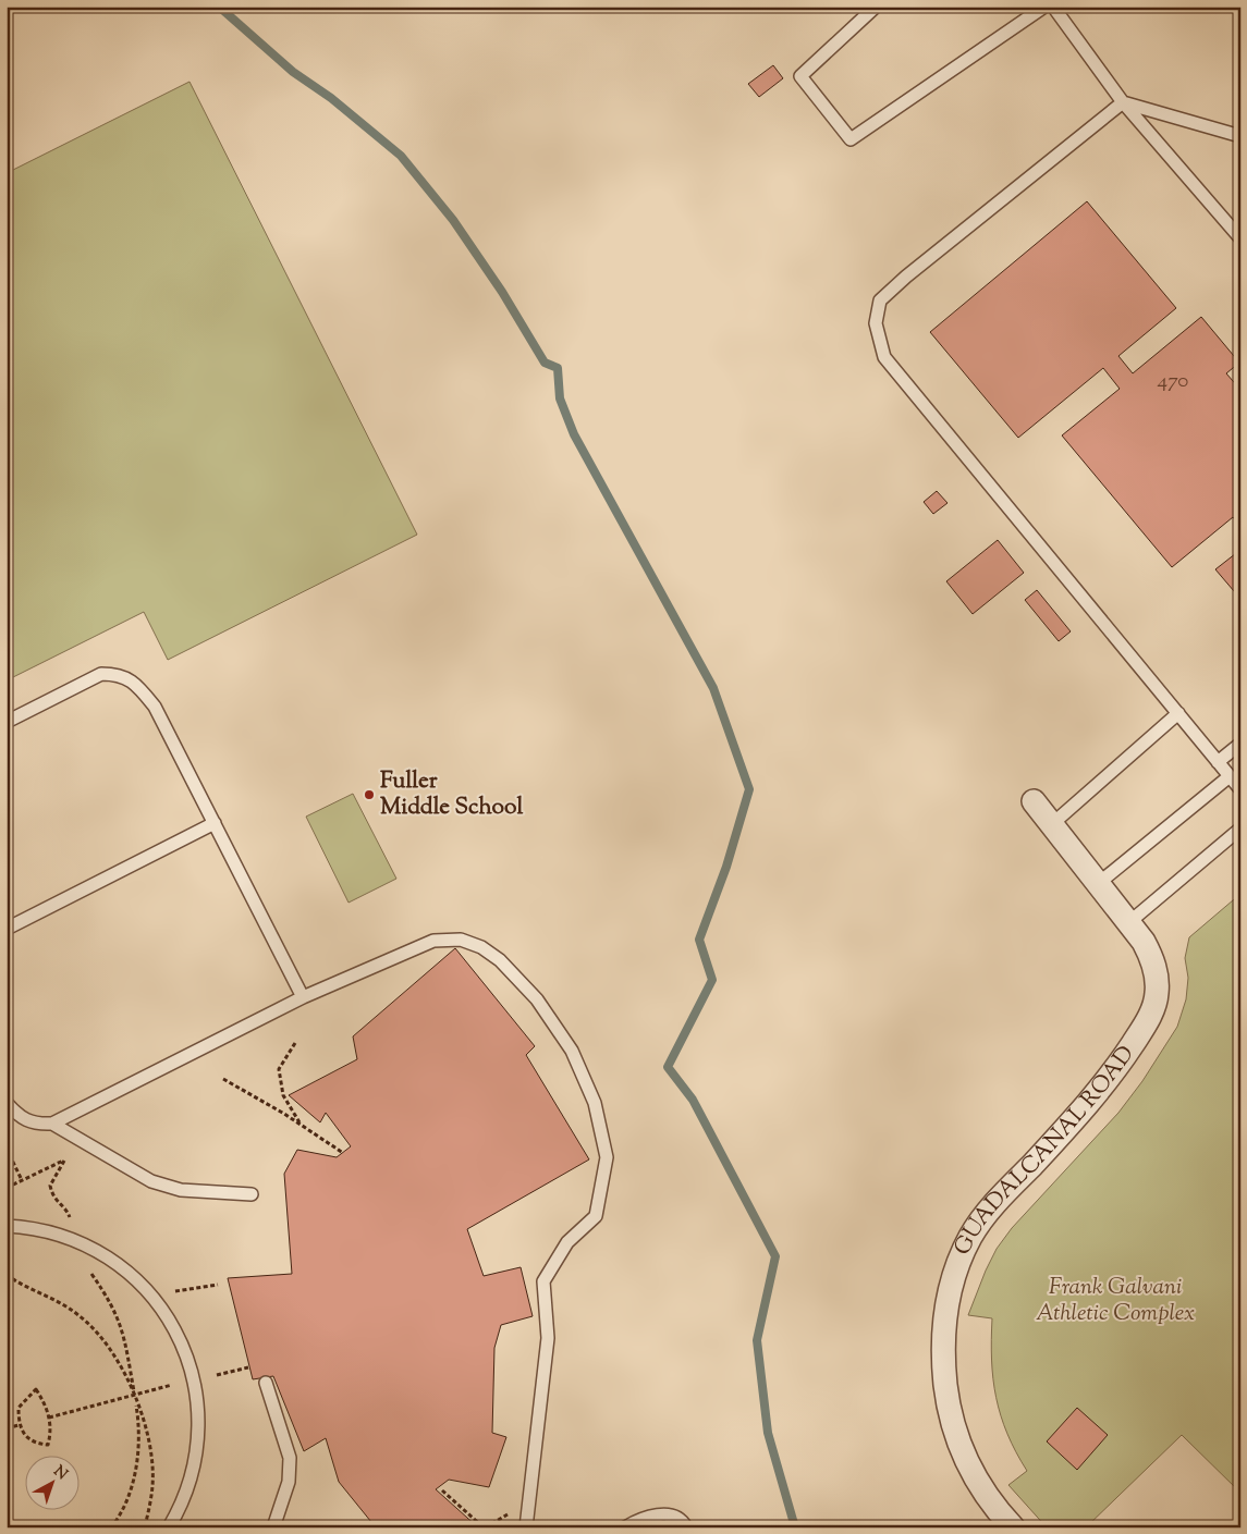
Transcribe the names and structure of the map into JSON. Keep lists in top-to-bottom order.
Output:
{
  "streets": {
    "street": ["GUADALCANAL ROAD"]
  },
  "parks": ["Frank Galvani Athletic Complex"],
  "places": ["Fuller Middle School"],
  "house_numbers": ["470"],
  "north": "top right"
}
